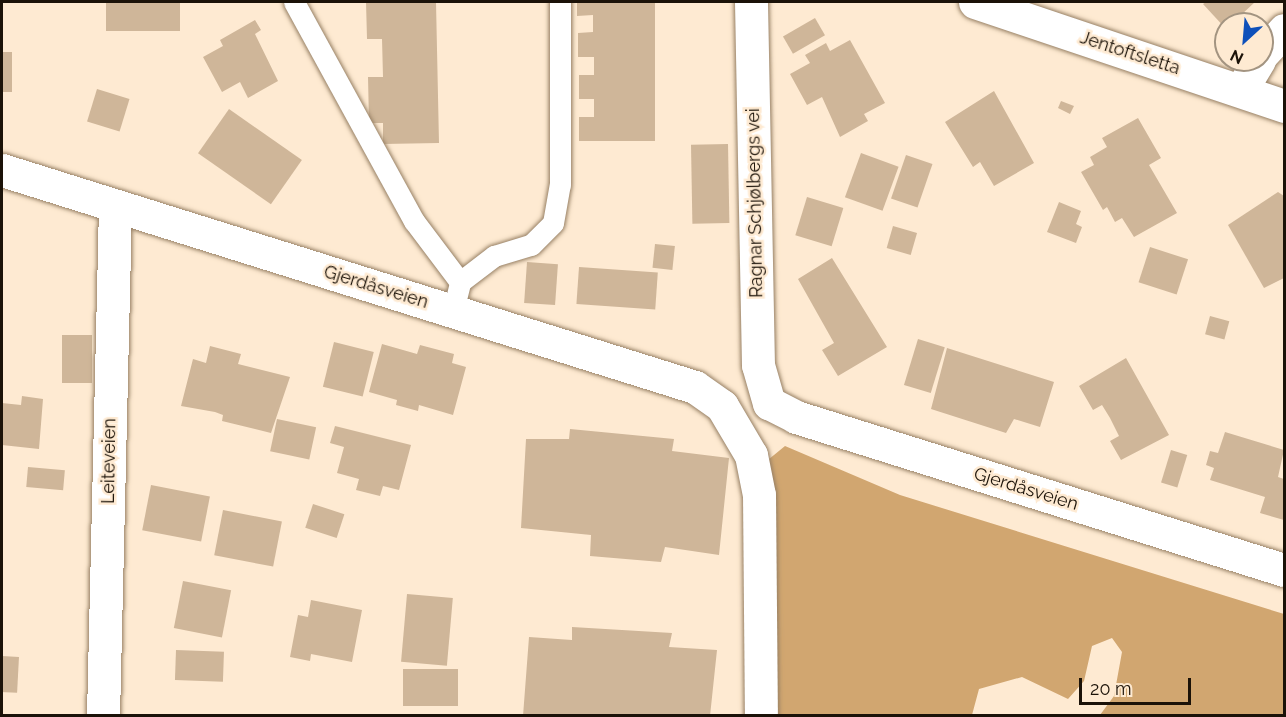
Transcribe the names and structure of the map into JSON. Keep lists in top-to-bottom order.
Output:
{
  "streets": {
    "street": [
      "Jentoftsletta",
      "Ragnar Schjølbergs vei",
      "Gjerdåsveien",
      "Leiteveien"
    ]
  },
  "crossings": [
    ["Ragnar Schjølbergs vei", "Gjerdåsveien"],
    ["Gjerdåsveien", "Leiteveien"]
  ],
  "scale_bar": "20 m",
  "north": "bottom left"
}
